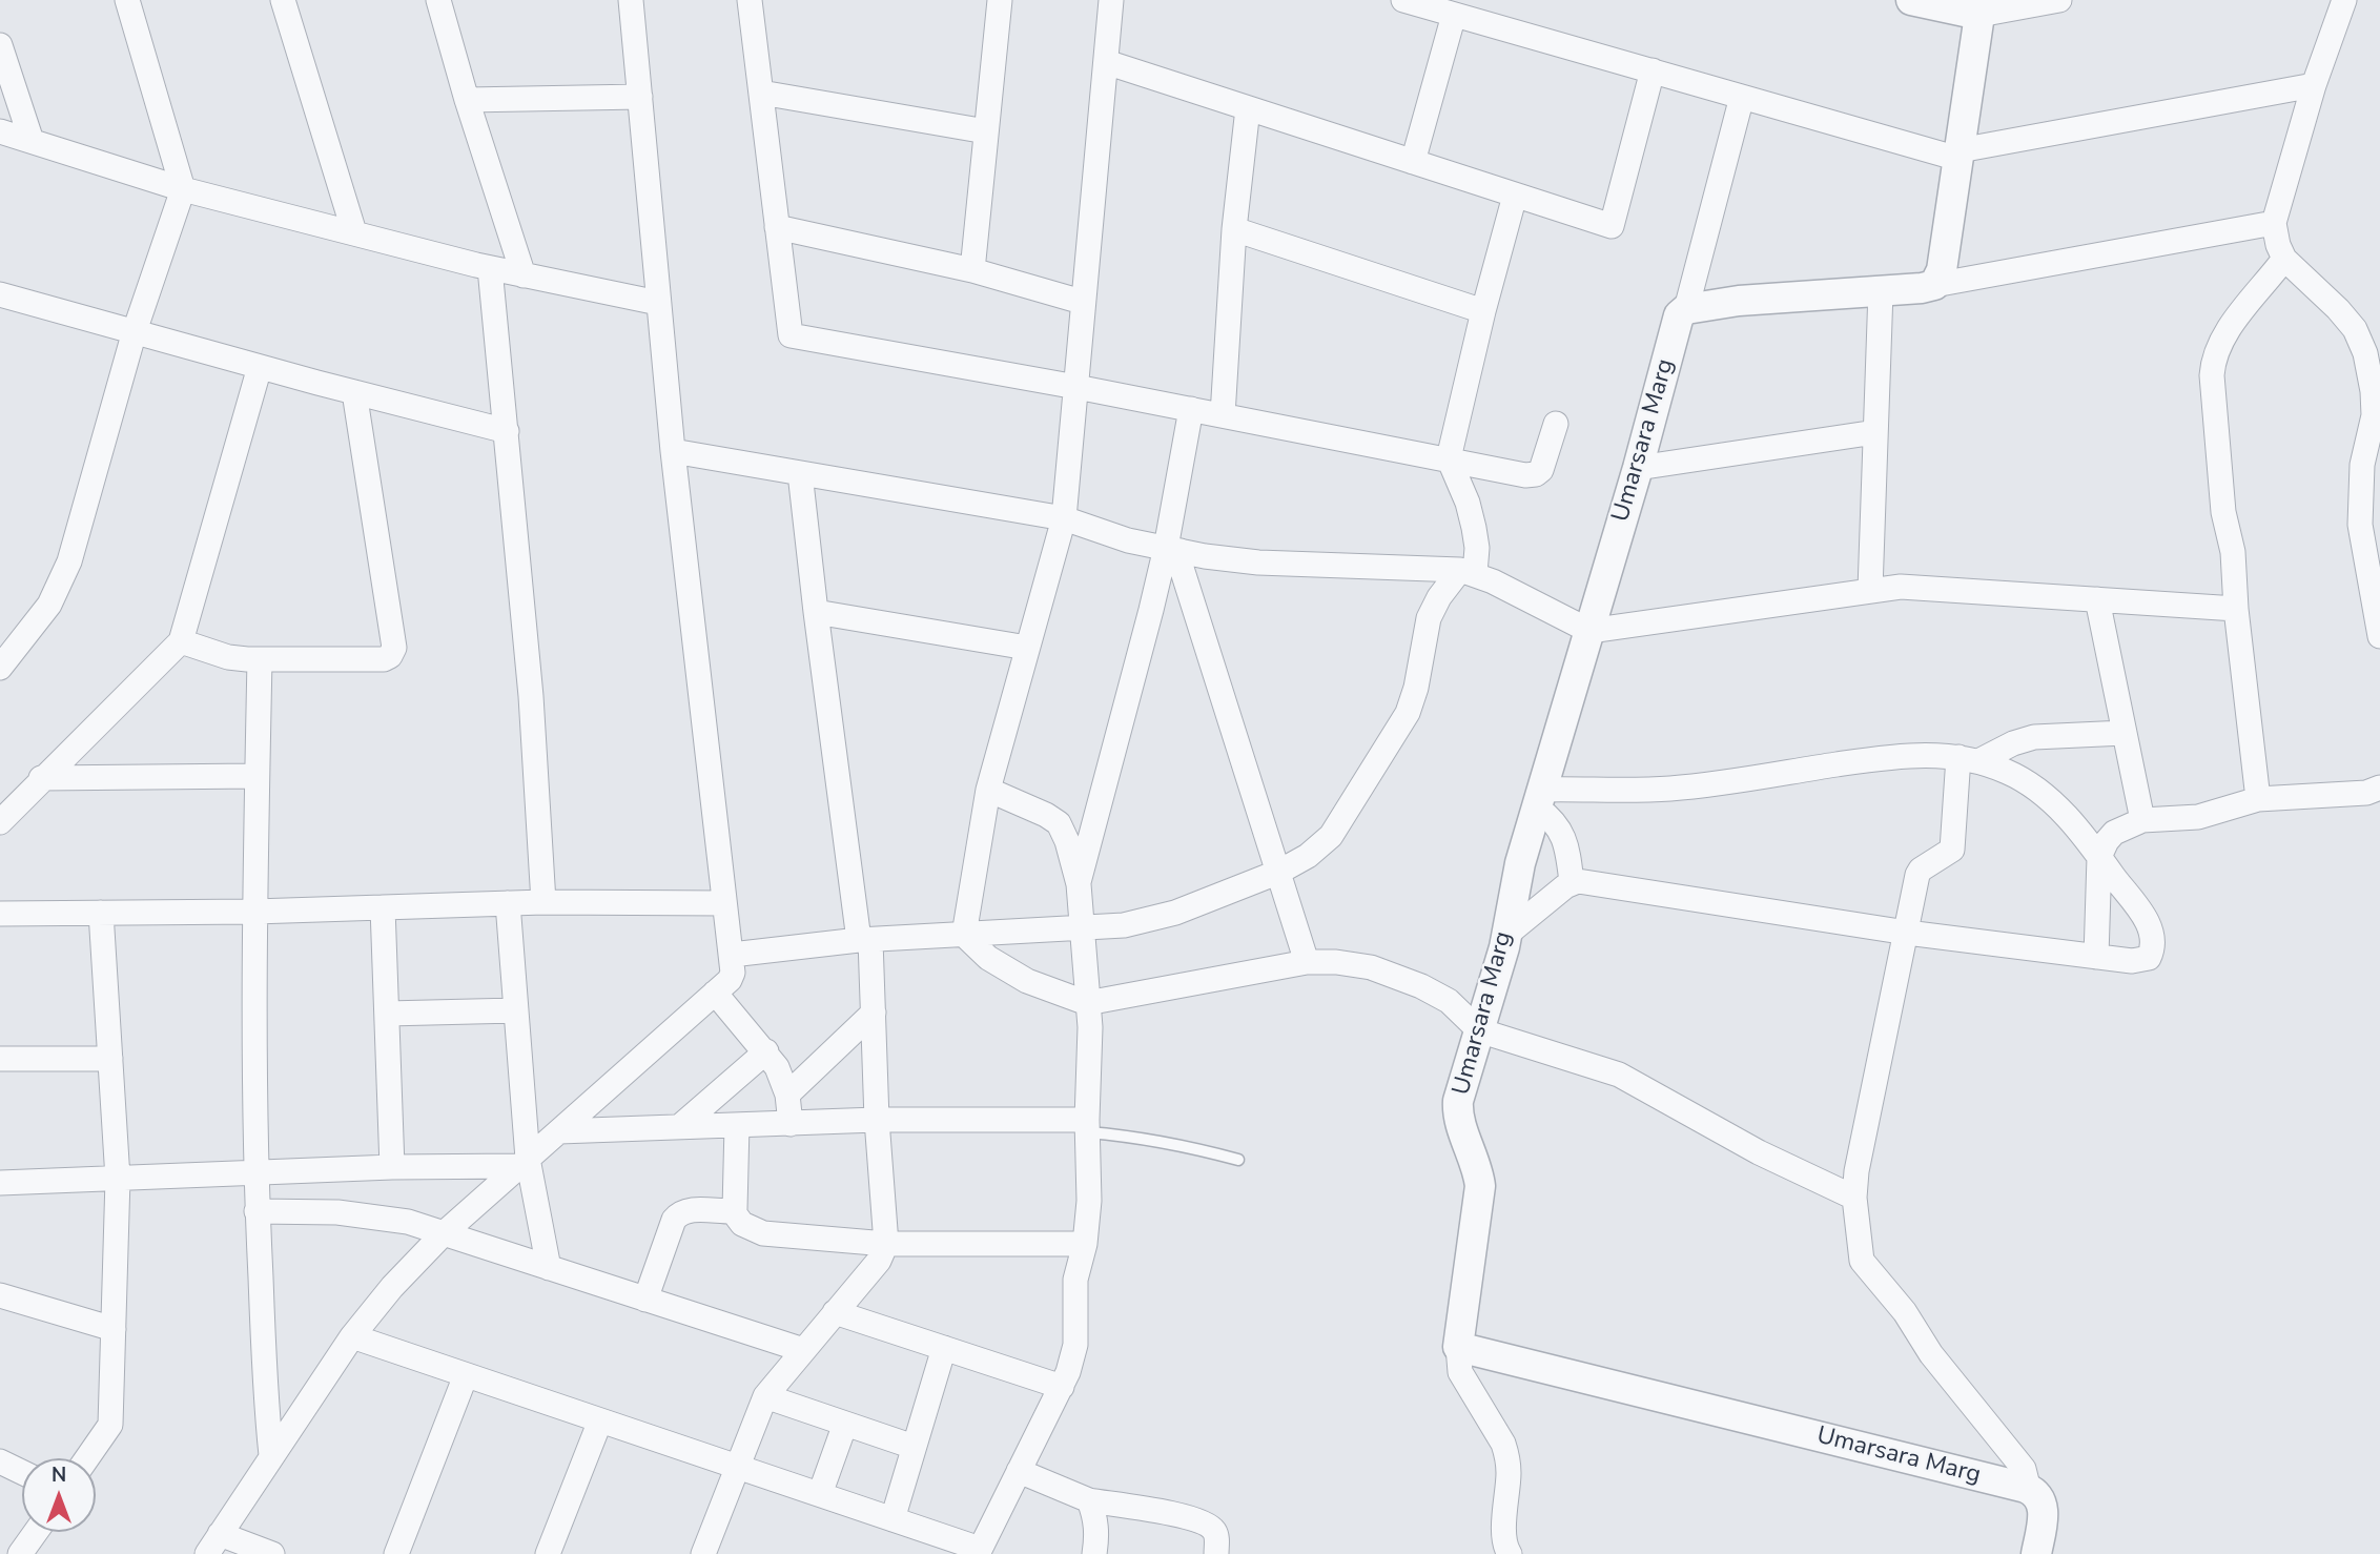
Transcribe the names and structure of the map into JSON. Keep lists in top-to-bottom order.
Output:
{
  "streets": {
    "street": ["Umarsara Marg"]
  },
  "north": "top"
}
